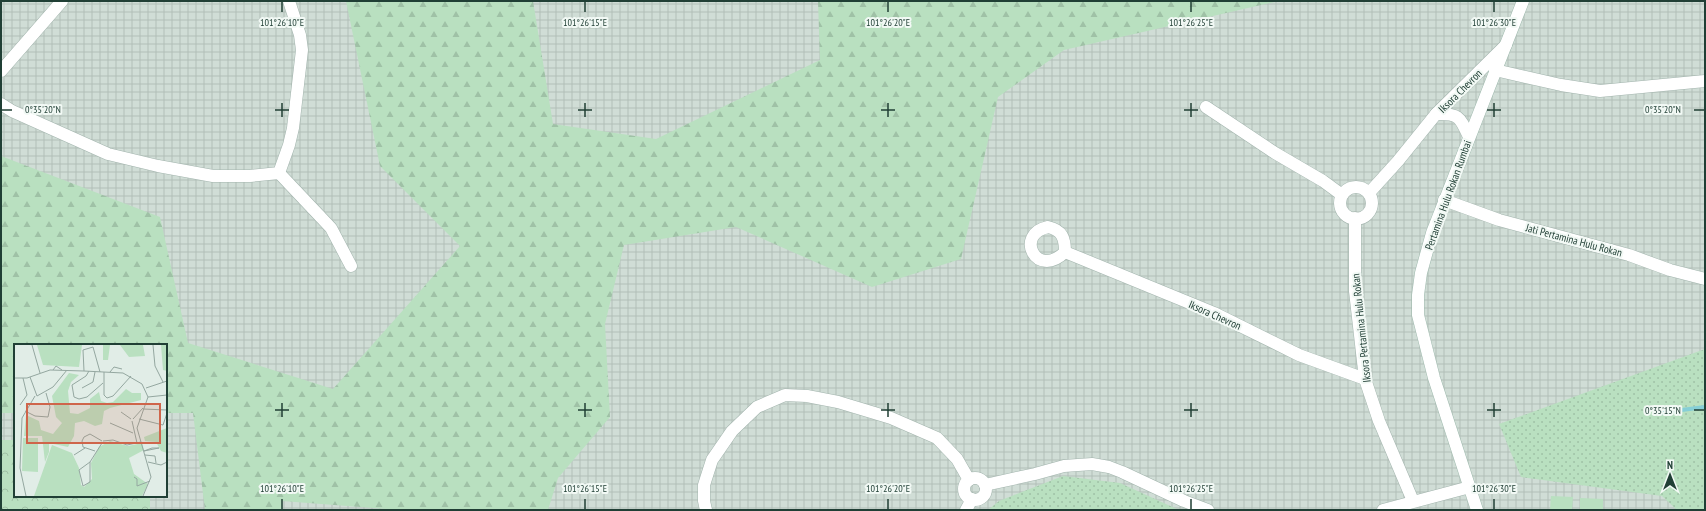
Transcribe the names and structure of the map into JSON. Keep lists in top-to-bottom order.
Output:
{
  "streets": {
    "street": [
      "Iksora Chevron",
      "Pertamina Hulu Rokan Rumbai",
      "Jati Pertamina Hulu Rokan",
      "Iksora Pertamina Hulu Rokan"
    ]
  },
  "crossings": [
    ["Iksora Chevron", "Pertamina Hulu Rokan Rumbai"],
    ["Iksora Chevron", "Iksora Pertamina Hulu Rokan"],
    ["Pertamina Hulu Rokan Rumbai", "Jati Pertamina Hulu Rokan"]
  ],
  "north": "top",
  "coordinates": [
    "101°26'10\"E",
    "101°26'15\"E",
    "101°26'20\"E",
    "101°26'25\"E",
    "101°26'30\"E",
    "0°35'20\"N",
    "0°35'15\"N"
  ]
}
